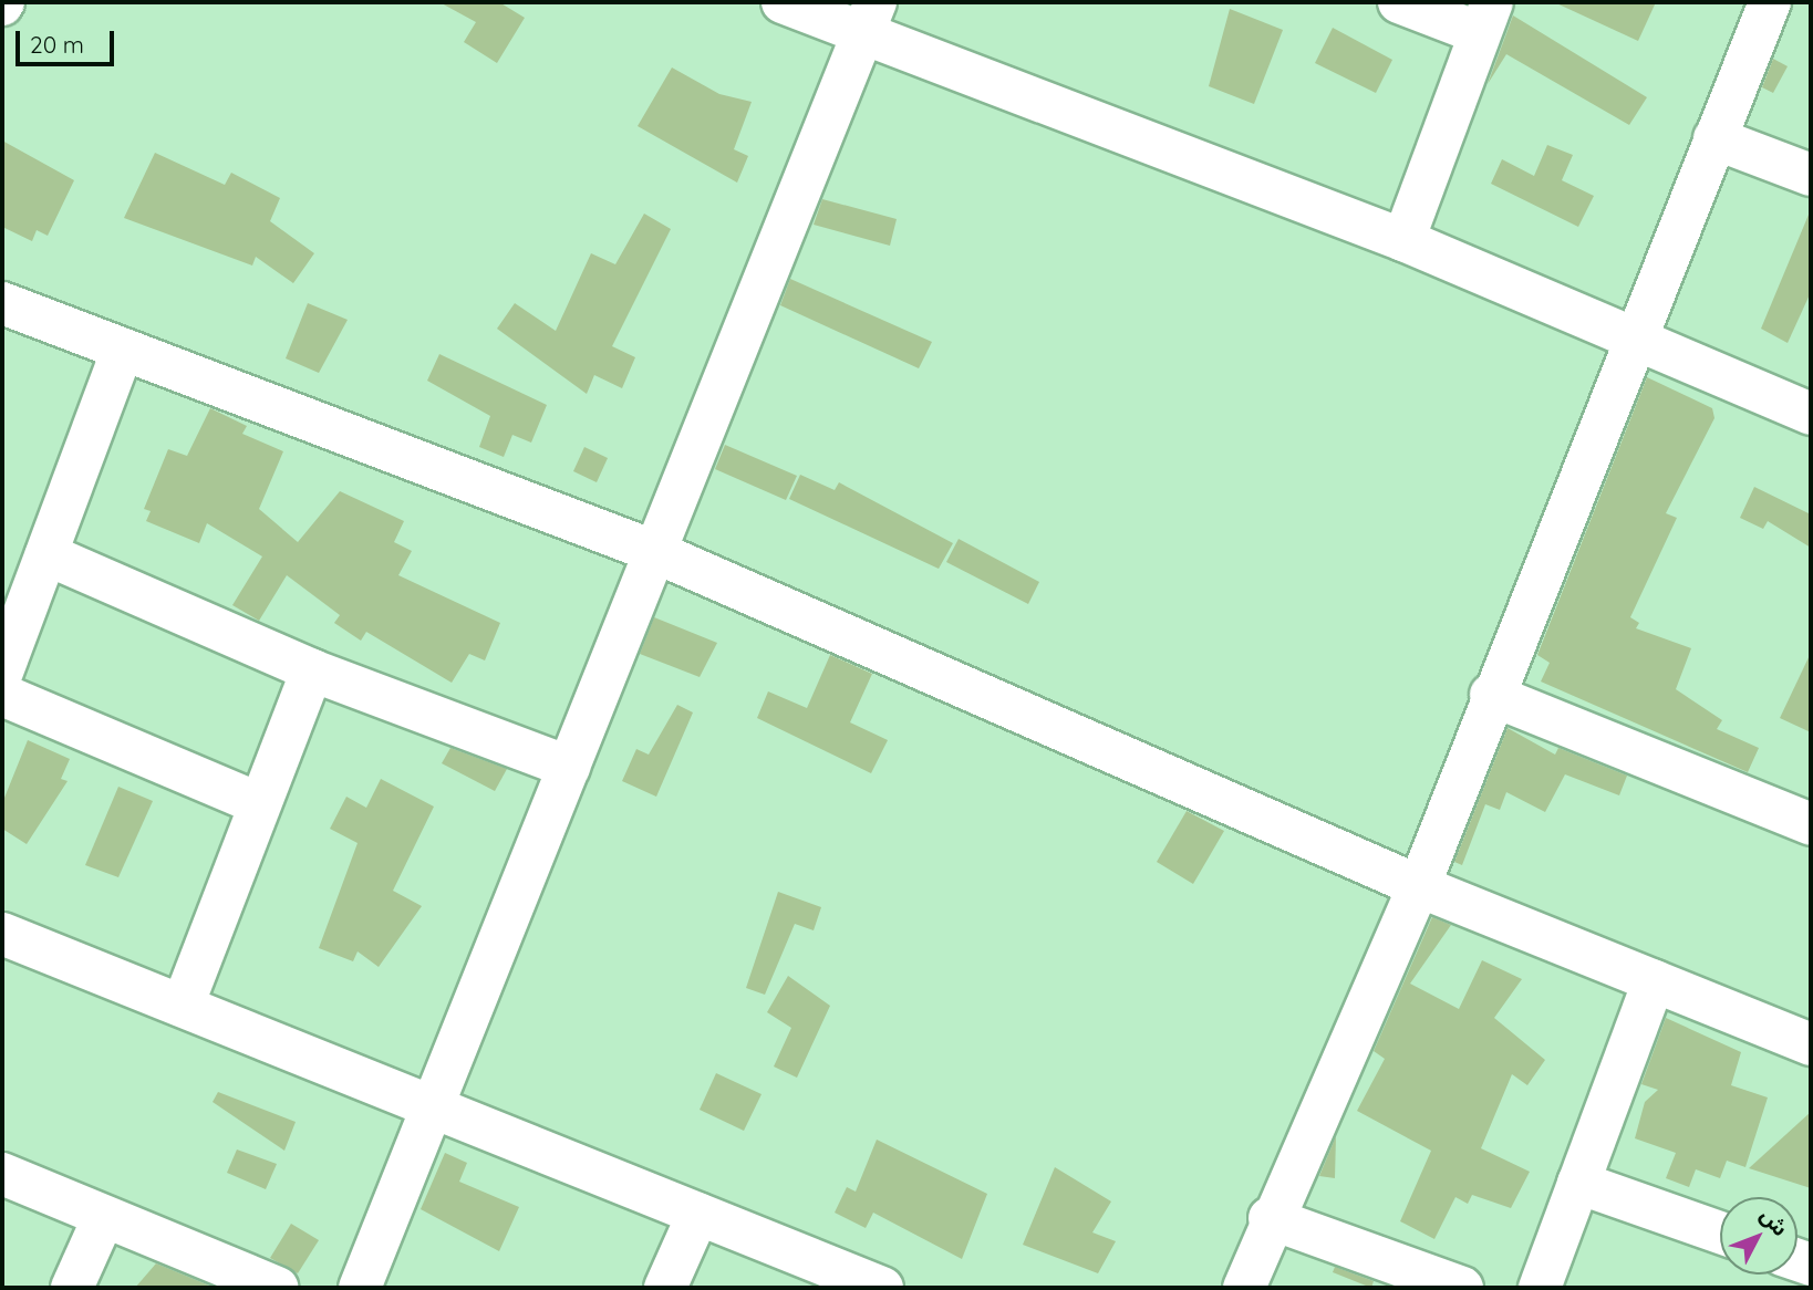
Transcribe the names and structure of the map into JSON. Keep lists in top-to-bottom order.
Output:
{
  "scale_bar": "20 m",
  "north": "top right"
}
